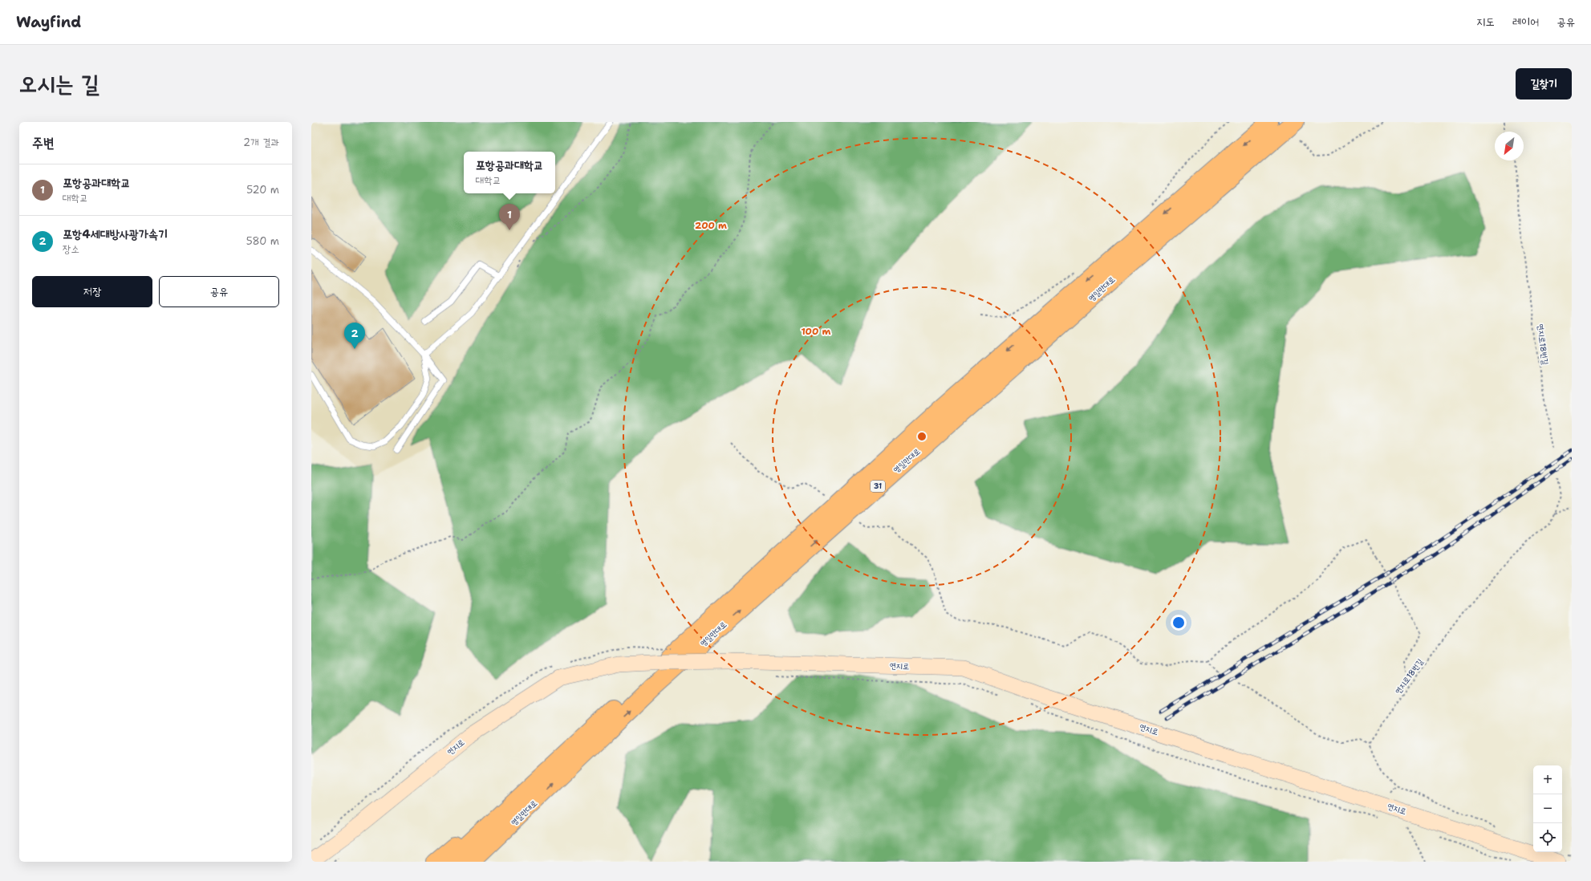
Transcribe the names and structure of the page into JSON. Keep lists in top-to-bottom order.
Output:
{
  "streets": {
    "highway": ["영일만대로", "31"],
    "main road": ["연지로"],
    "path": ["연지로18번길"]
  },
  "north": "bottom left",
  "page": {
    "header": "Wayfind",
    "nav": ["지도", "레이어", "공유"],
    "title": "오시는 길",
    "buttons": [
      "길찾기",
      ["저장", "공유"]
    ],
    "heading": ["주변", "2개 결과"],
    "popup": ["포항공과대학교", "대학교"],
    "list": [
      {
        "mark": "1",
        "name": "포항공과대학교",
        "note": "대학교",
        "value": "520 m"
      },
      {
        "mark": "2",
        "name": "포항4세대방사광가속기",
        "note": "장소",
        "value": "580 m"
      }
    ],
    "pins": ["1", "2"],
    "map_buttons": ["+", "−"]
  },
  "rings": ["200 m", "100 m"]
}
